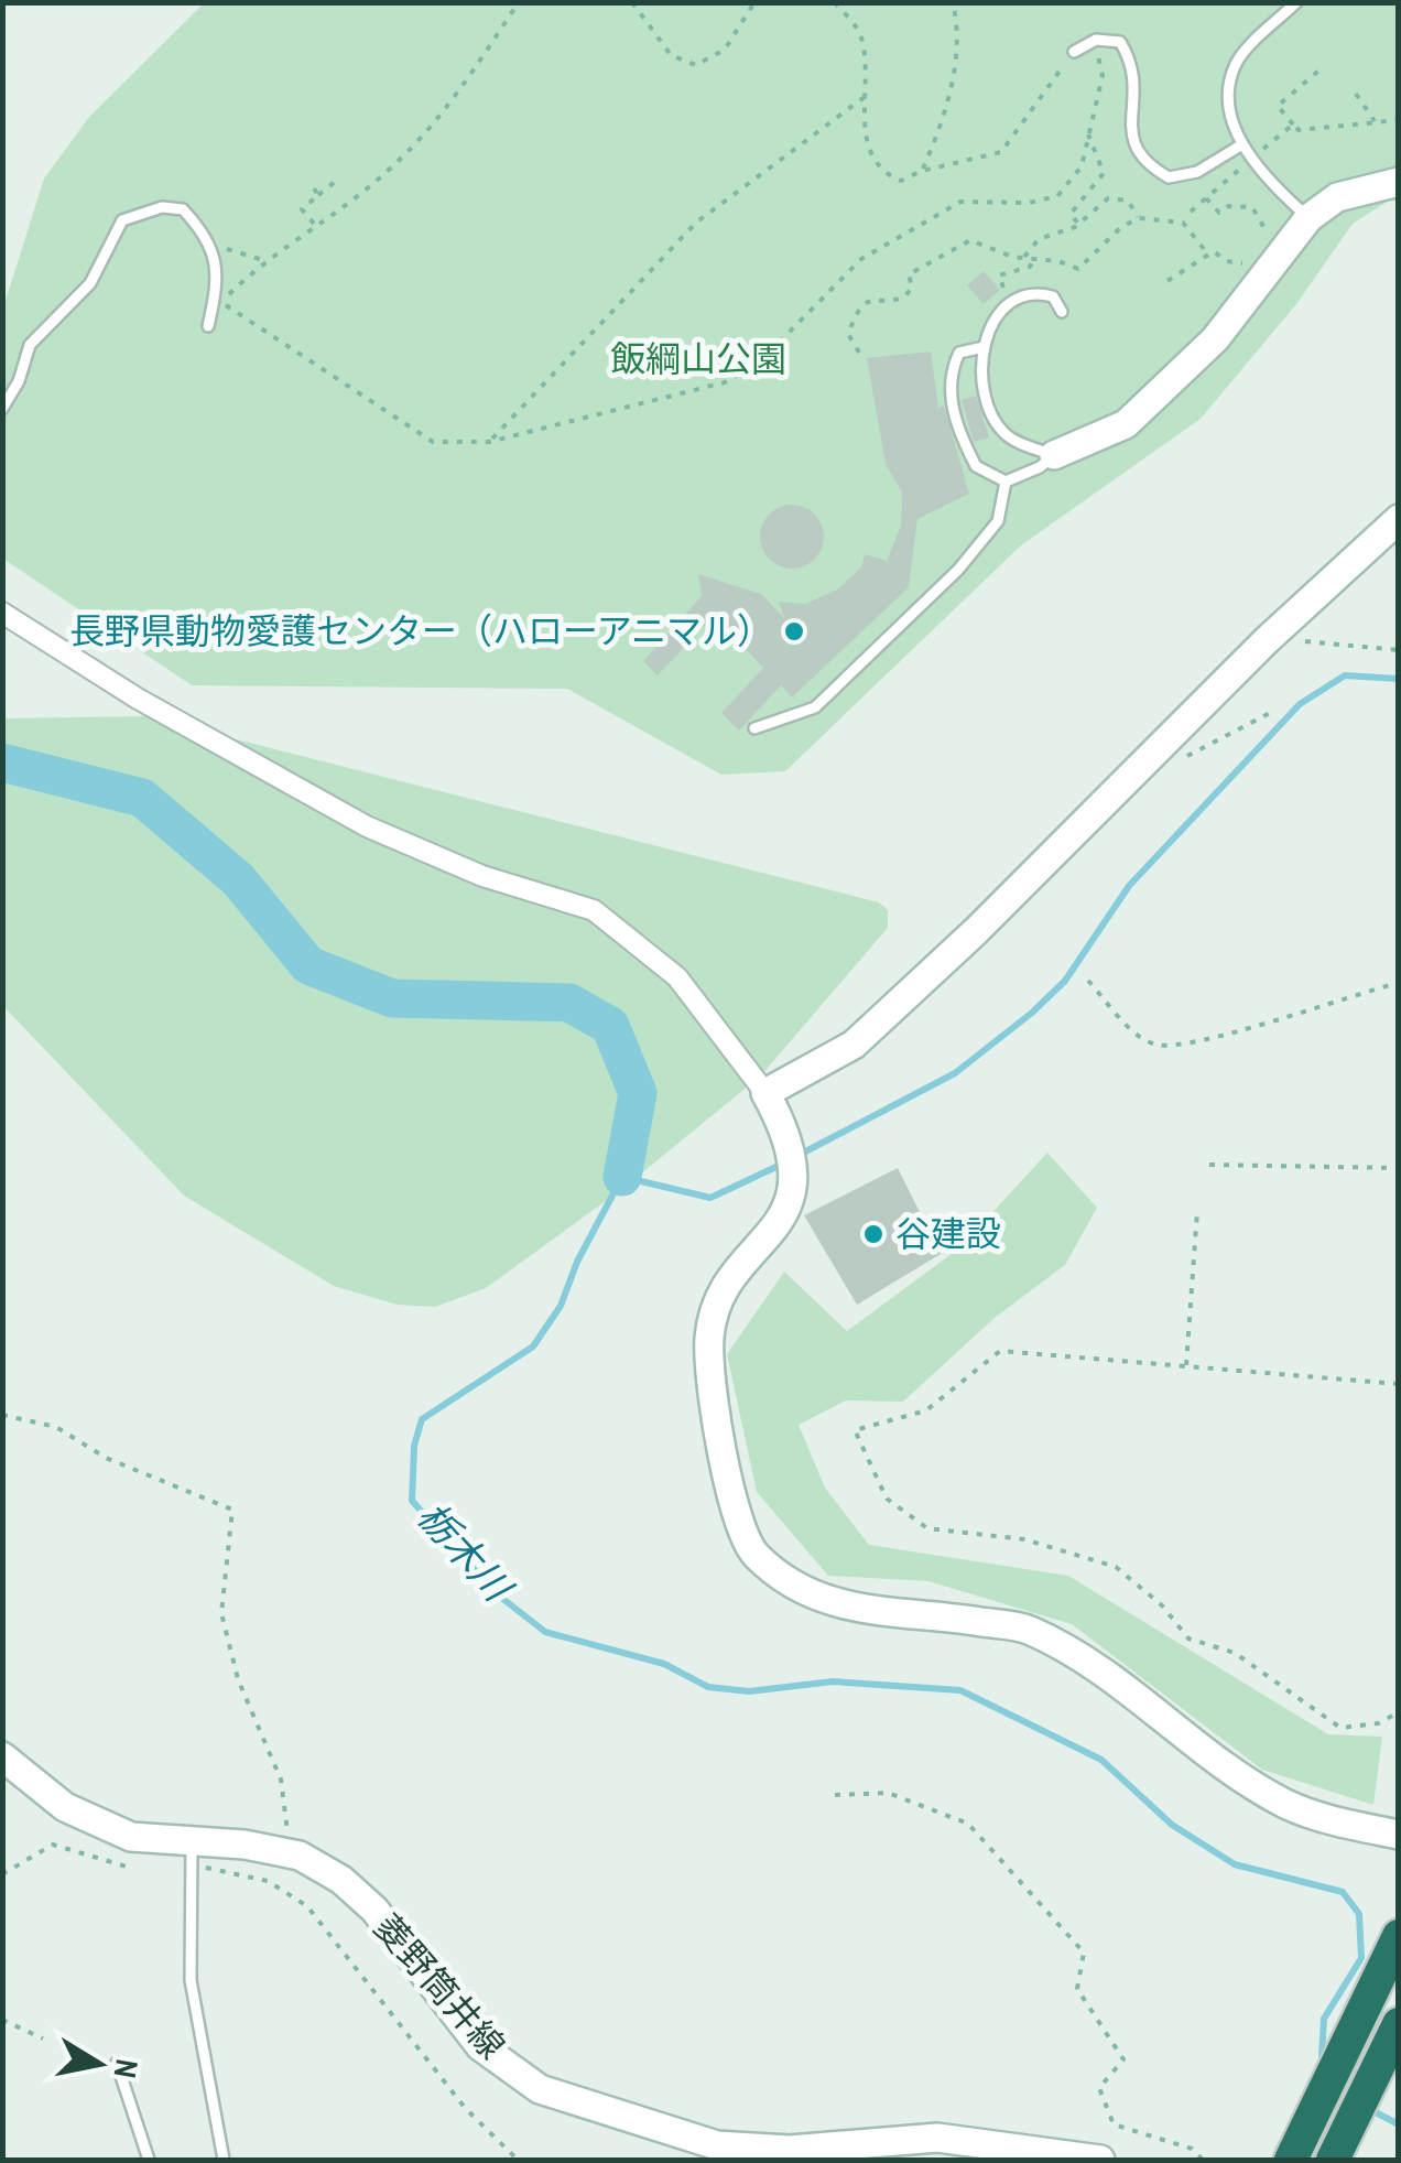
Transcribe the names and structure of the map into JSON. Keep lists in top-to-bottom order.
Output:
{
  "streets": {
    "street": ["菱野筒井線"]
  },
  "water": ["栃木川"],
  "parks": ["飯綱山公園"],
  "places": ["長野県動物愛護センター（ハローアニマル）", "谷建設"],
  "north": "right"
}
